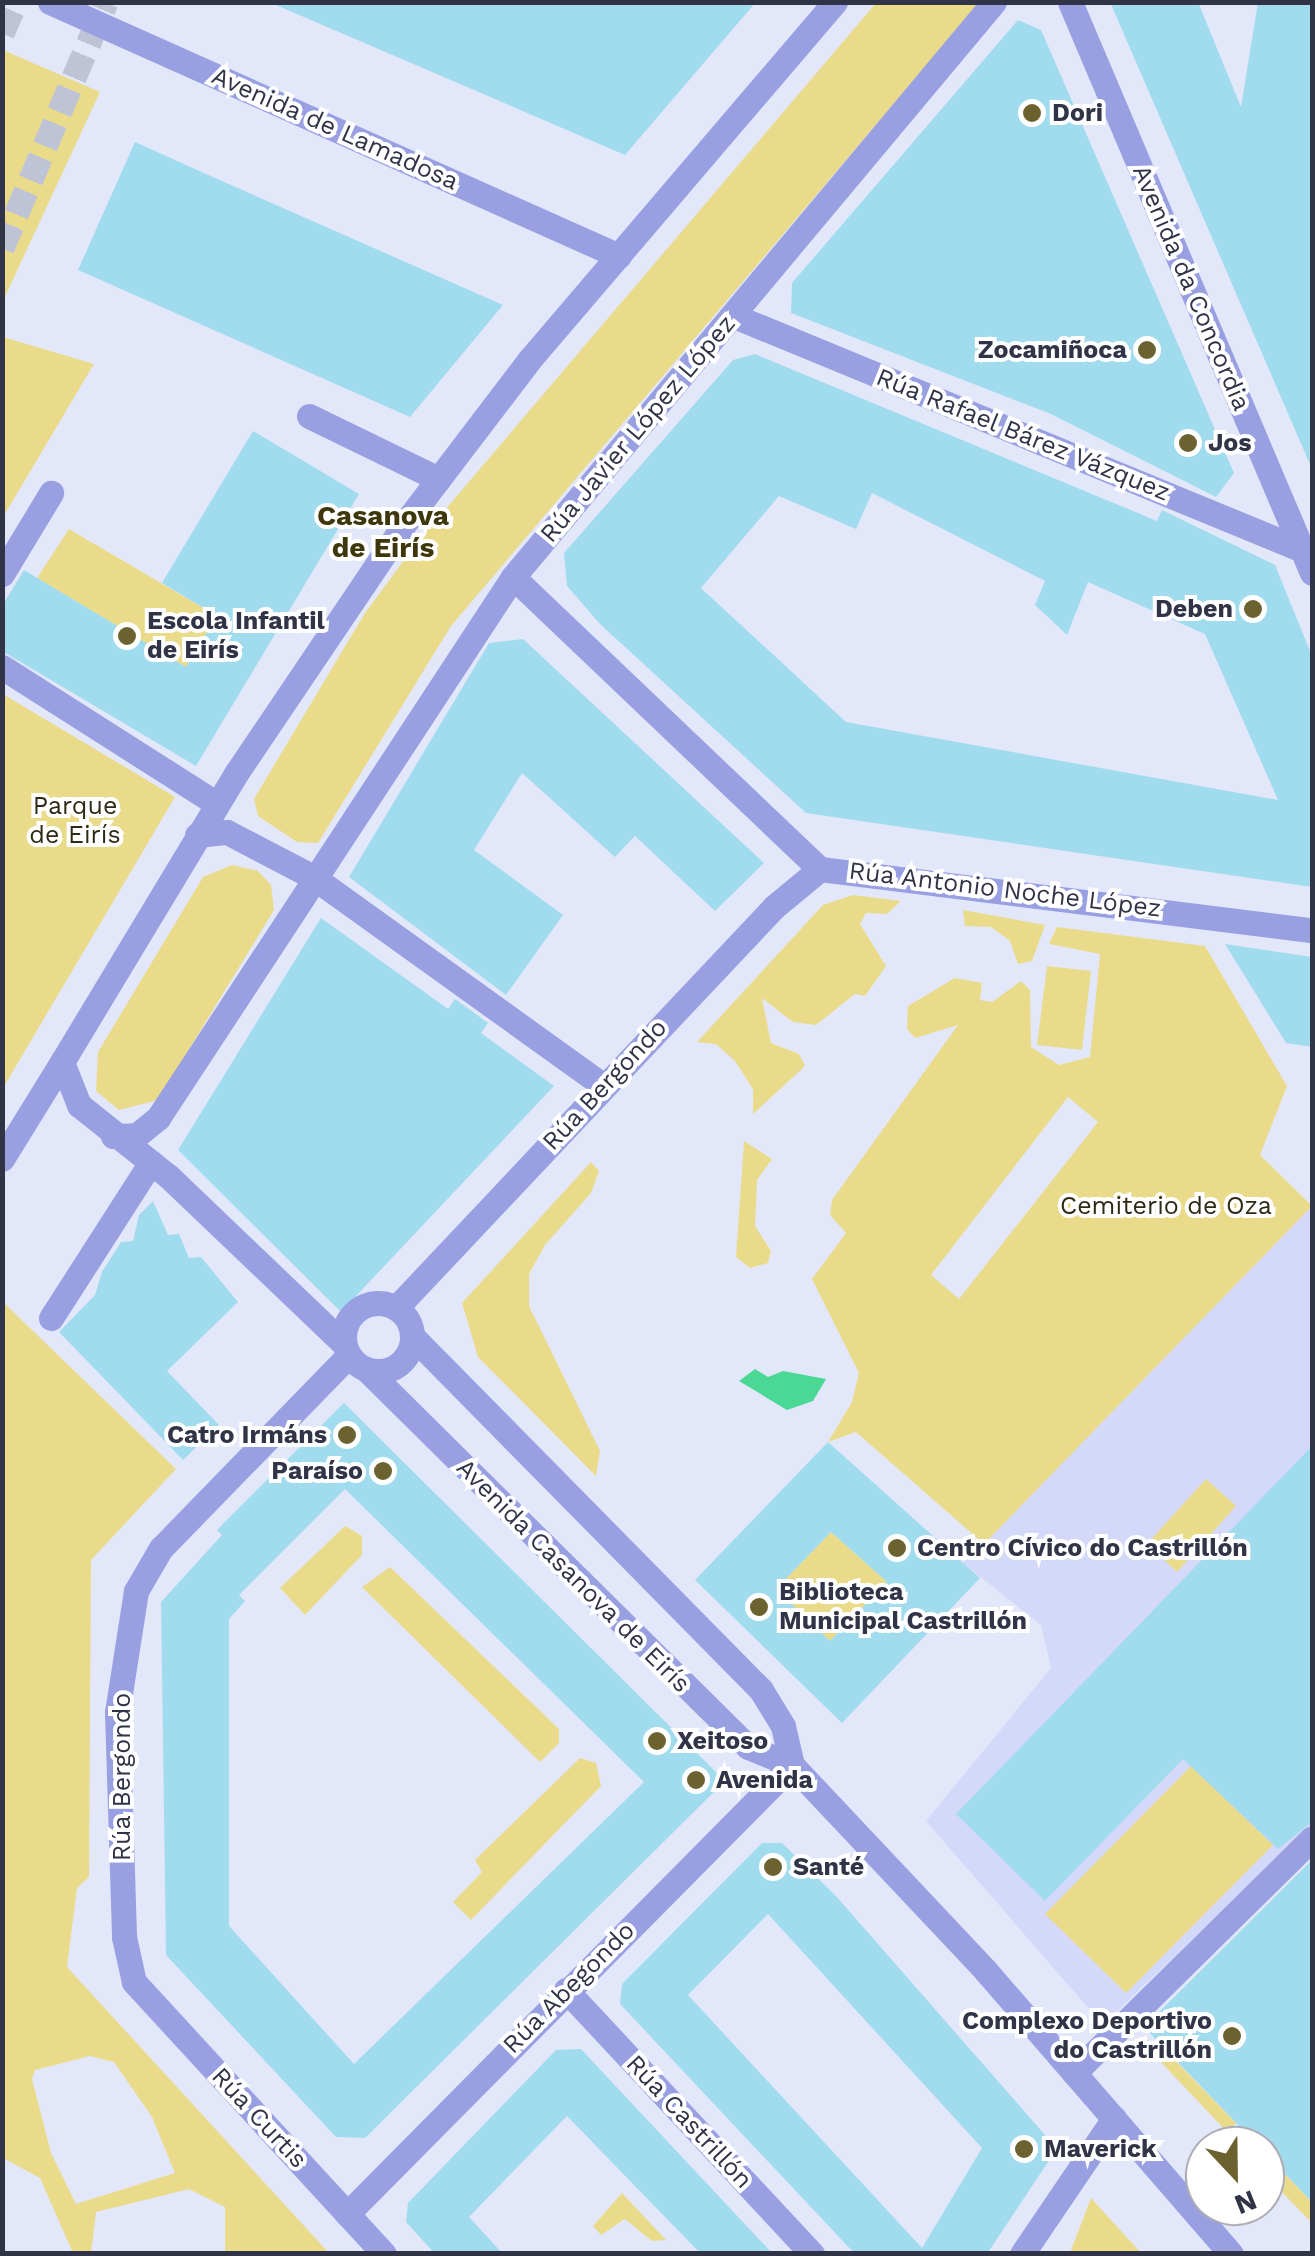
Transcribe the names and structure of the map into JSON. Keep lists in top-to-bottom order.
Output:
{
  "streets": {
    "street": [
      "Avenida de Lamadosa",
      "Avenida da Concordia",
      "Rúa Javier López López",
      "Rúa Rafael Bárez Vázquez",
      "Rúa Antonio Noche López",
      "Rúa Bergondo",
      "Avenida Casanova de Eirís",
      "Rúa Abegondo",
      "Rúa Curtis",
      "Rúa Castrillón"
    ]
  },
  "crossings": [
    ["Avenida da Concordia", "Rúa Rafael Bárez Vázquez"],
    ["Rúa Javier López López", "Rúa Rafael Bárez Vázquez"],
    ["Rúa Javier López López", "Rúa Antonio Noche López"],
    ["Rúa Javier López López", "Avenida Casanova de Eirís"],
    ["Rúa Antonio Noche López", "Rúa Bergondo"],
    ["Rúa Bergondo", "Avenida Casanova de Eirís"],
    ["Rúa Bergondo", "Rúa Curtis"],
    ["Avenida Casanova de Eirís", "Rúa Abegondo"],
    ["Rúa Abegondo", "Rúa Curtis"],
    ["Rúa Abegondo", "Rúa Castrillón"]
  ],
  "districts": ["Casanova de Eirís"],
  "parks": ["Parque de Eirís", "Cemiterio de Oza"],
  "places": [
    "Dori",
    "Zocamiñoca",
    "Jos",
    "Deben",
    "Escola Infantil de Eirís",
    "Catro Irmáns",
    "Paraíso",
    "Centro Cívico do Castrillón",
    "Biblioteca Municipal Castrillón",
    "Xeitoso",
    "Avenida",
    "Santé",
    "Complexo Deportivo do Castrillón",
    "Maverick"
  ],
  "north": "bottom"
}
